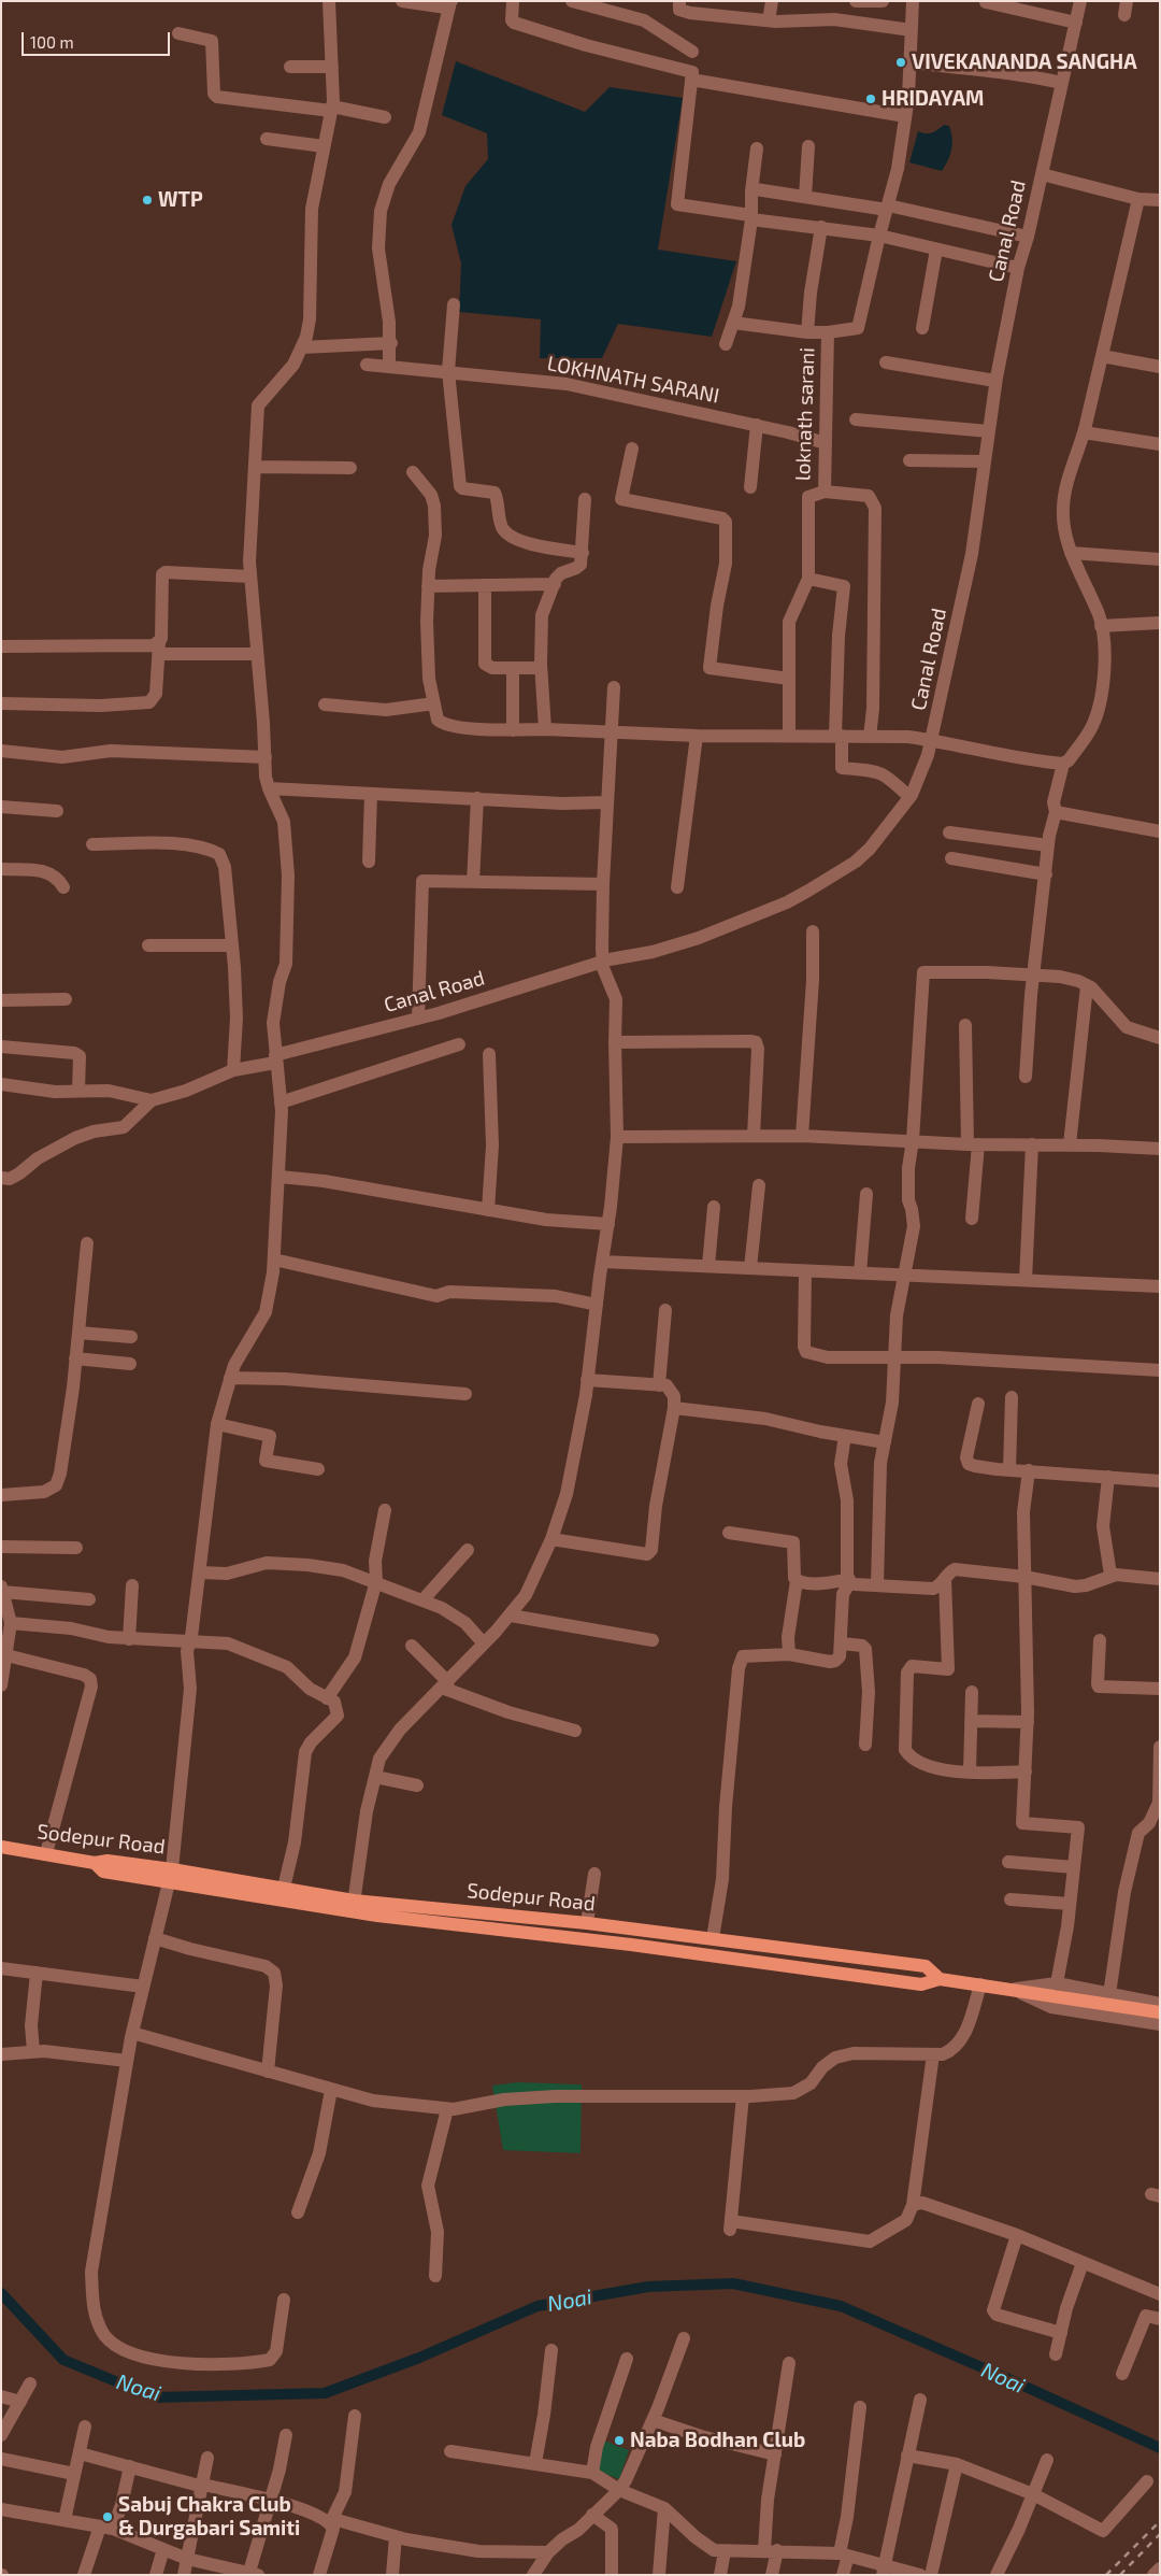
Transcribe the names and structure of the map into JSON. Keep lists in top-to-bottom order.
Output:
{
  "streets": {
    "main road": ["Sodepur Road"],
    "street": ["Canal Road", "LOKHNATH SARANI", "loknath sarani"]
  },
  "crossings": [
    ["LOKHNATH SARANI", "loknath sarani"]
  ],
  "water": ["Noai"],
  "places": [
    "VIVEKANANDA SANGHA",
    "HRIDAYAM",
    "WTP",
    "Naba Bodhan Club",
    "Sabuj Chakra Club & Durgabari Samiti"
  ],
  "scale_bar": "100 m"
}
